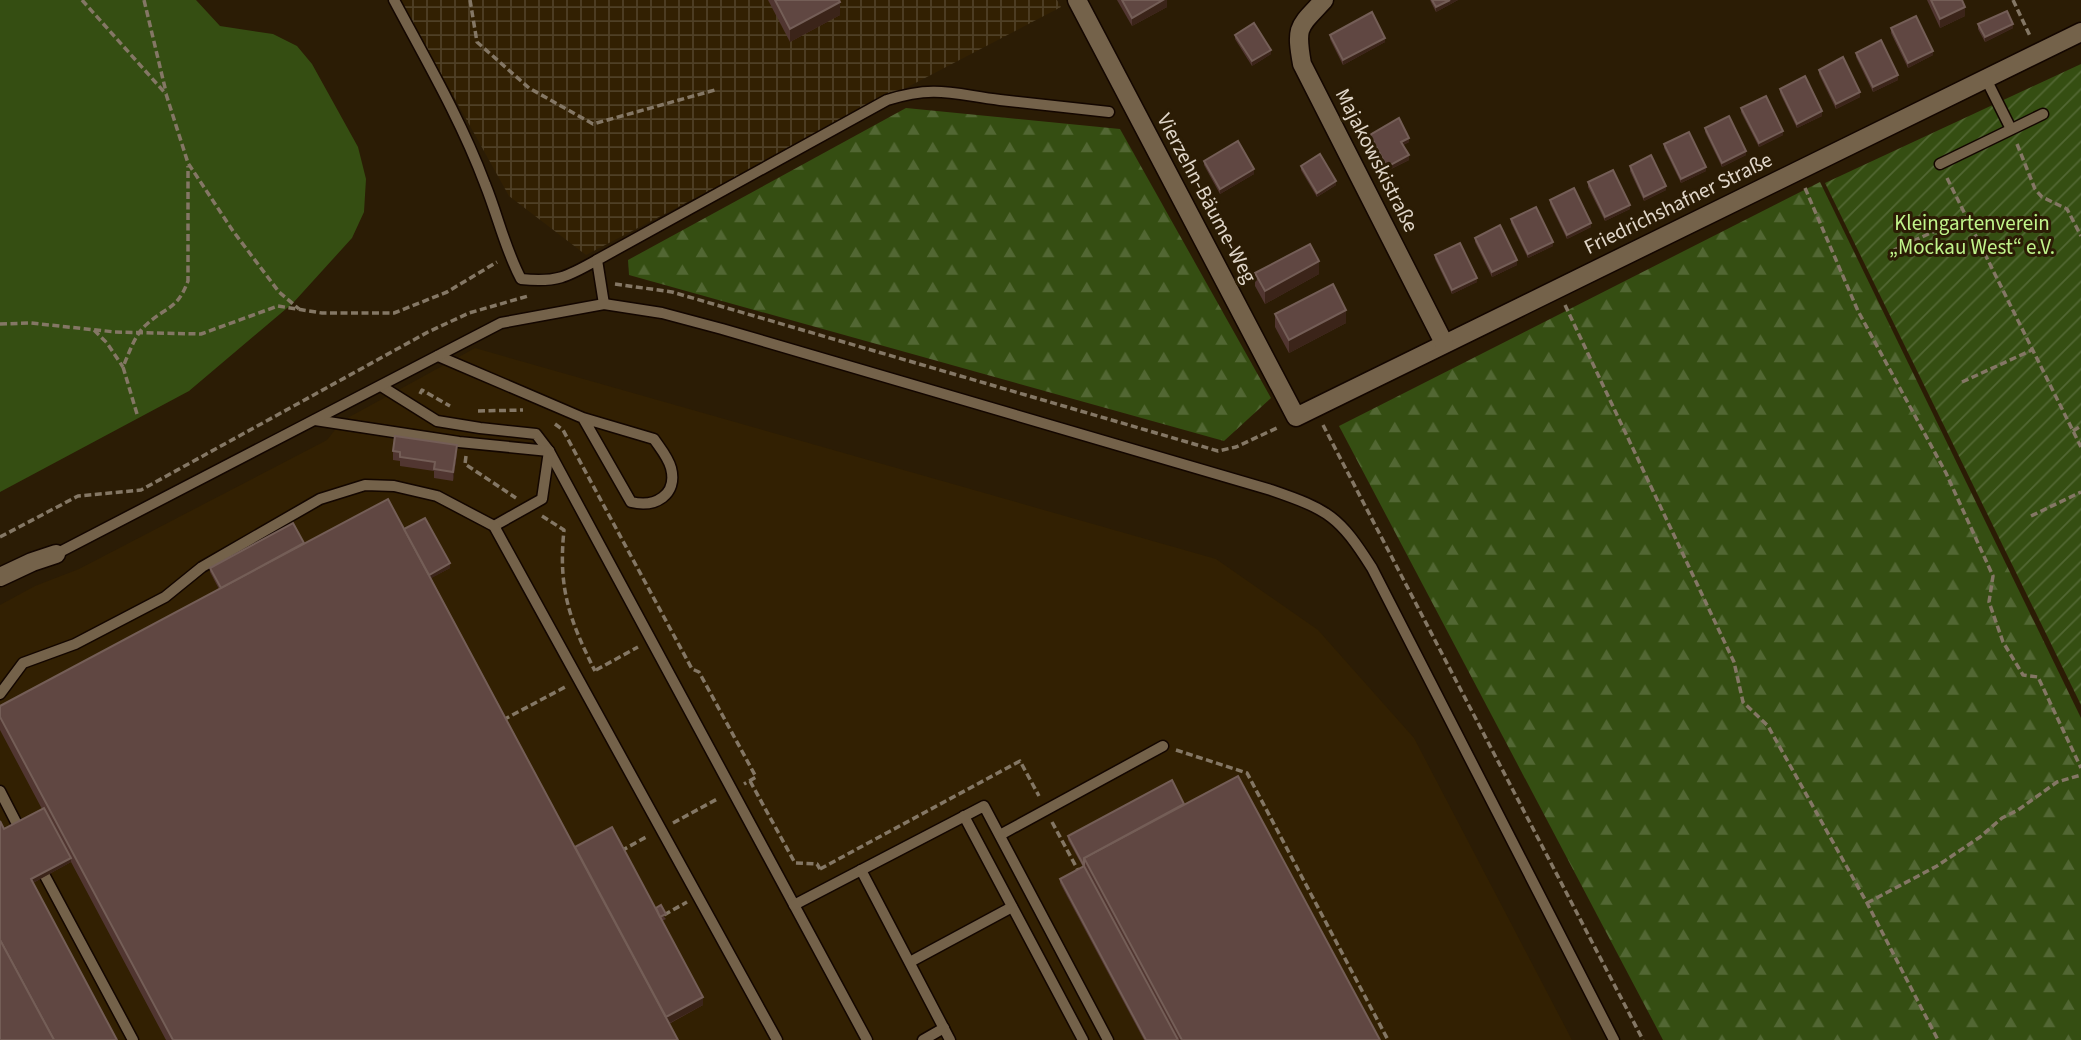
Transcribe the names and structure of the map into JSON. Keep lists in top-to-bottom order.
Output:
{
  "streets": {
    "street": ["Majakowskistraße", "Vierzehn-Bäume-Weg", "Friedrichshafner Straße"]
  },
  "crossings": [
    ["Majakowskistraße", "Friedrichshafner Straße"],
    ["Vierzehn-Bäume-Weg", "Friedrichshafner Straße"]
  ],
  "parks": ["Kleingartenverein „Mockau West“ e.V."]
}
